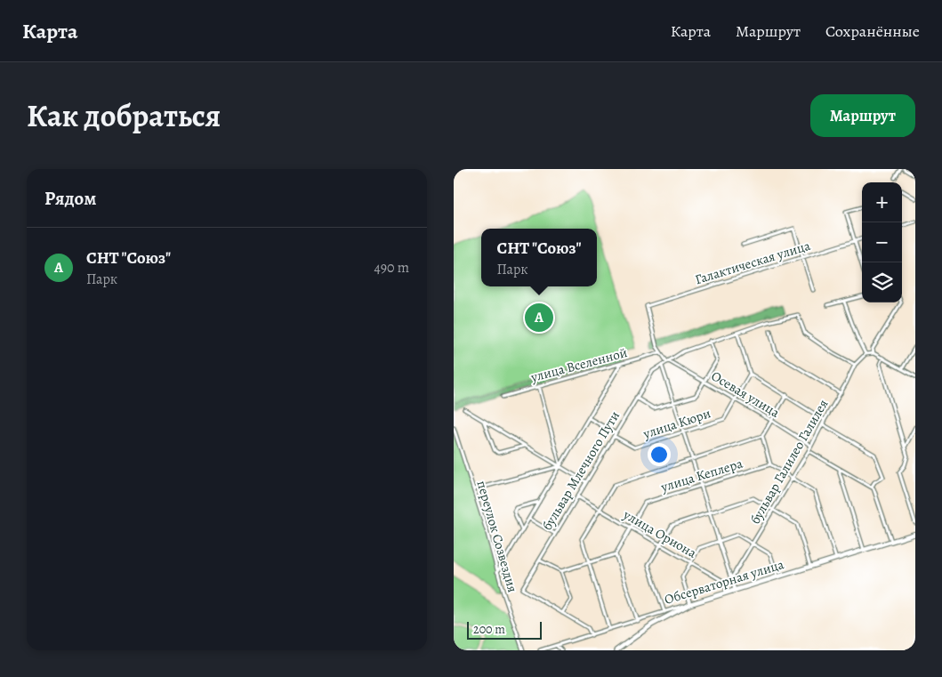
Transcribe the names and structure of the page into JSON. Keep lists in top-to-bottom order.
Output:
{
  "streets": {
    "main road": ["Обсерваторная улица"],
    "street": [
      "Галактическая улица",
      "улица Вселенной",
      "Осевая улица",
      "улица Кюри",
      "бульвар Галилео Галилея",
      "бульвар Млечного Пути",
      "улица Кеплера",
      "улица Ориона",
      "переулок Созвездия"
    ]
  },
  "crossings": [
    ["Галактическая улица", "улица Вселенной"],
    ["Осевая улица", "улица Кюри"],
    ["Осевая улица", "бульвар Галилео Галилея"],
    ["улица Кюри", "бульвар Млечного Пути"],
    ["бульвар Млечного Пути", "улица Ориона"],
    ["бульвар Млечного Пути", "переулок Созвездия"],
    ["улица Кеплера", "улица Ориона"],
    ["улица Ориона", "Обсерваторная улица"],
    ["переулок Созвездия", "Обсерваторная улица"]
  ],
  "scale_bar": "200 m",
  "page": {
    "header": "Карта",
    "nav": ["Карта", "Маршрут", "Сохранённые"],
    "title": "Как добраться",
    "buttons": "Маршрут",
    "heading": "Рядом",
    "map_buttons": ["+", "−"],
    "list": [
      {
        "mark": "A",
        "name": "СНТ \"Союз\"",
        "note": "Парк",
        "value": "490 m"
      }
    ],
    "popup": ["СНТ \"Союз\"", "Парк"],
    "pins": "A",
    "scale": "200 m"
  }
}
